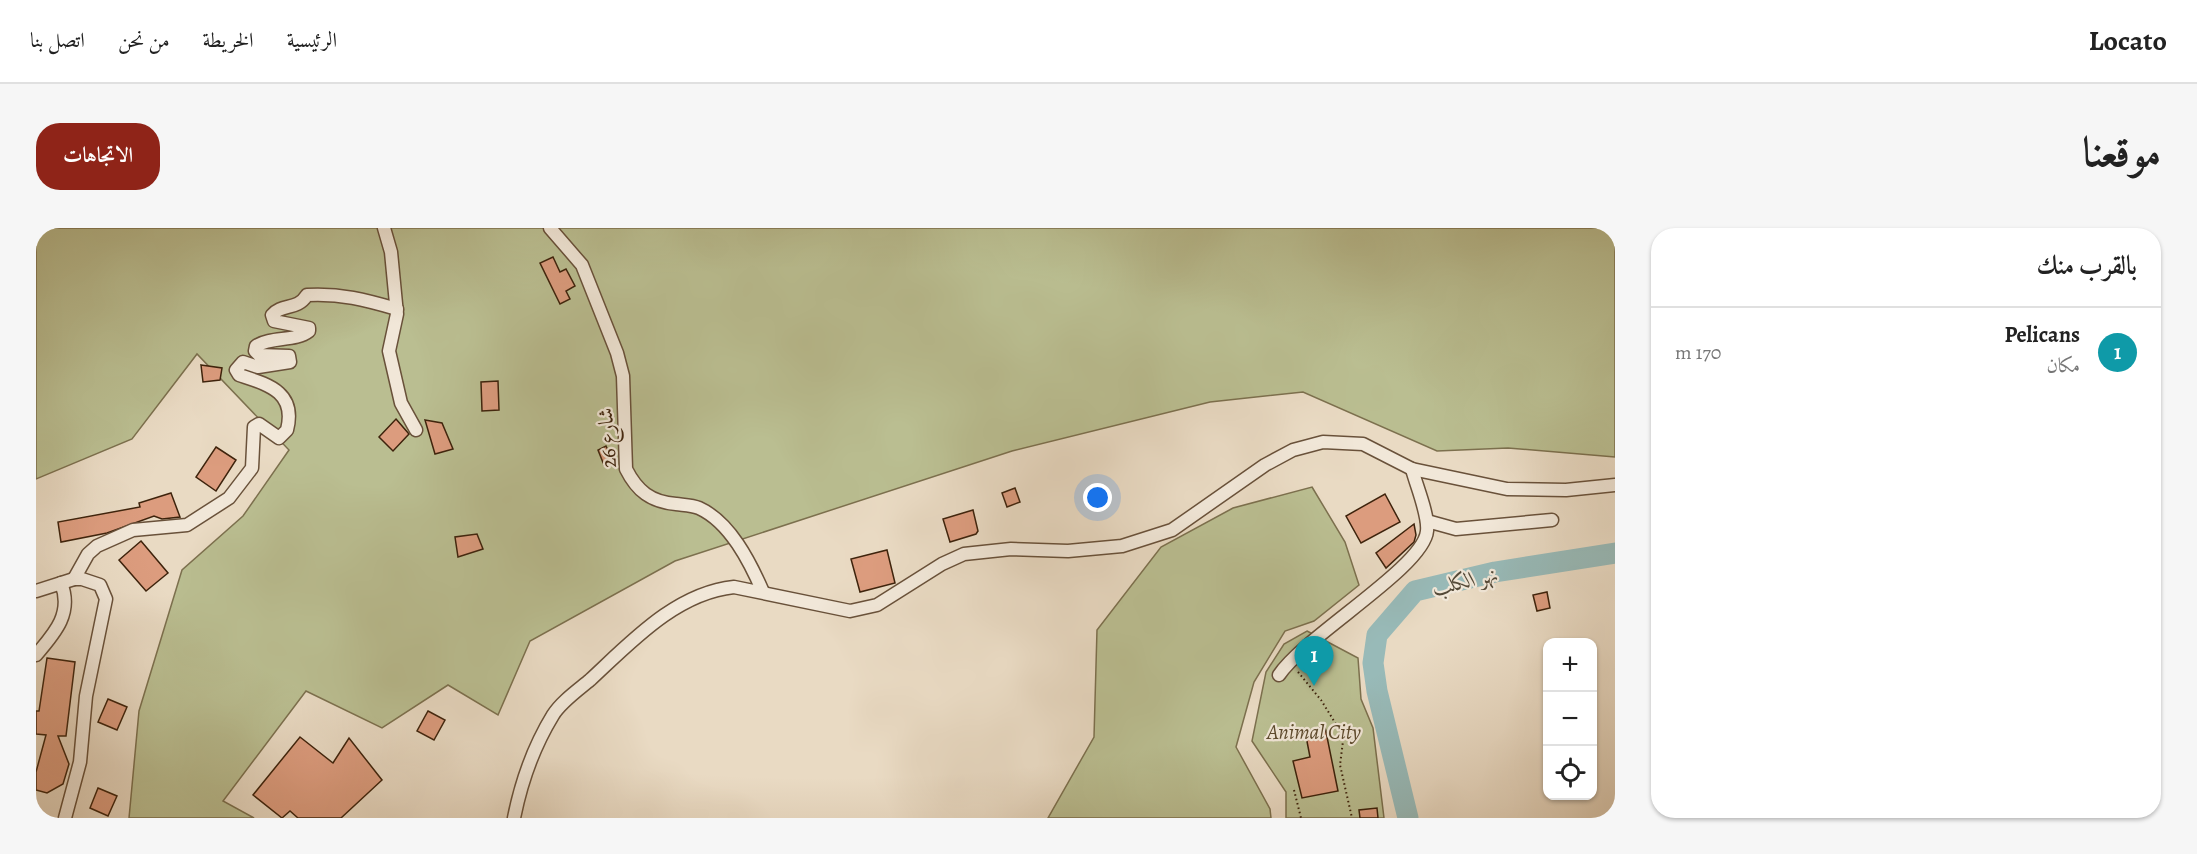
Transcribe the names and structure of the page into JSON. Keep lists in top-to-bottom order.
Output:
{
  "streets": {
    "street": ["شارع 26"]
  },
  "water": ["نهر الكلب"],
  "parks": ["Animal City"],
  "page": {
    "header": "Locato",
    "nav": [
      "الرئيسية",
      "الخريطة",
      "من نحن",
      "اتصل بنا"
    ],
    "title": "موقعنا",
    "buttons": "الاتجاهات",
    "heading": "بالقرب منك",
    "list": [
      {
        "mark": "1",
        "name": "Pelicans",
        "note": "مكان",
        "value": "170 m"
      }
    ],
    "pins": "1",
    "map_buttons": ["+", "−"]
  }
}
